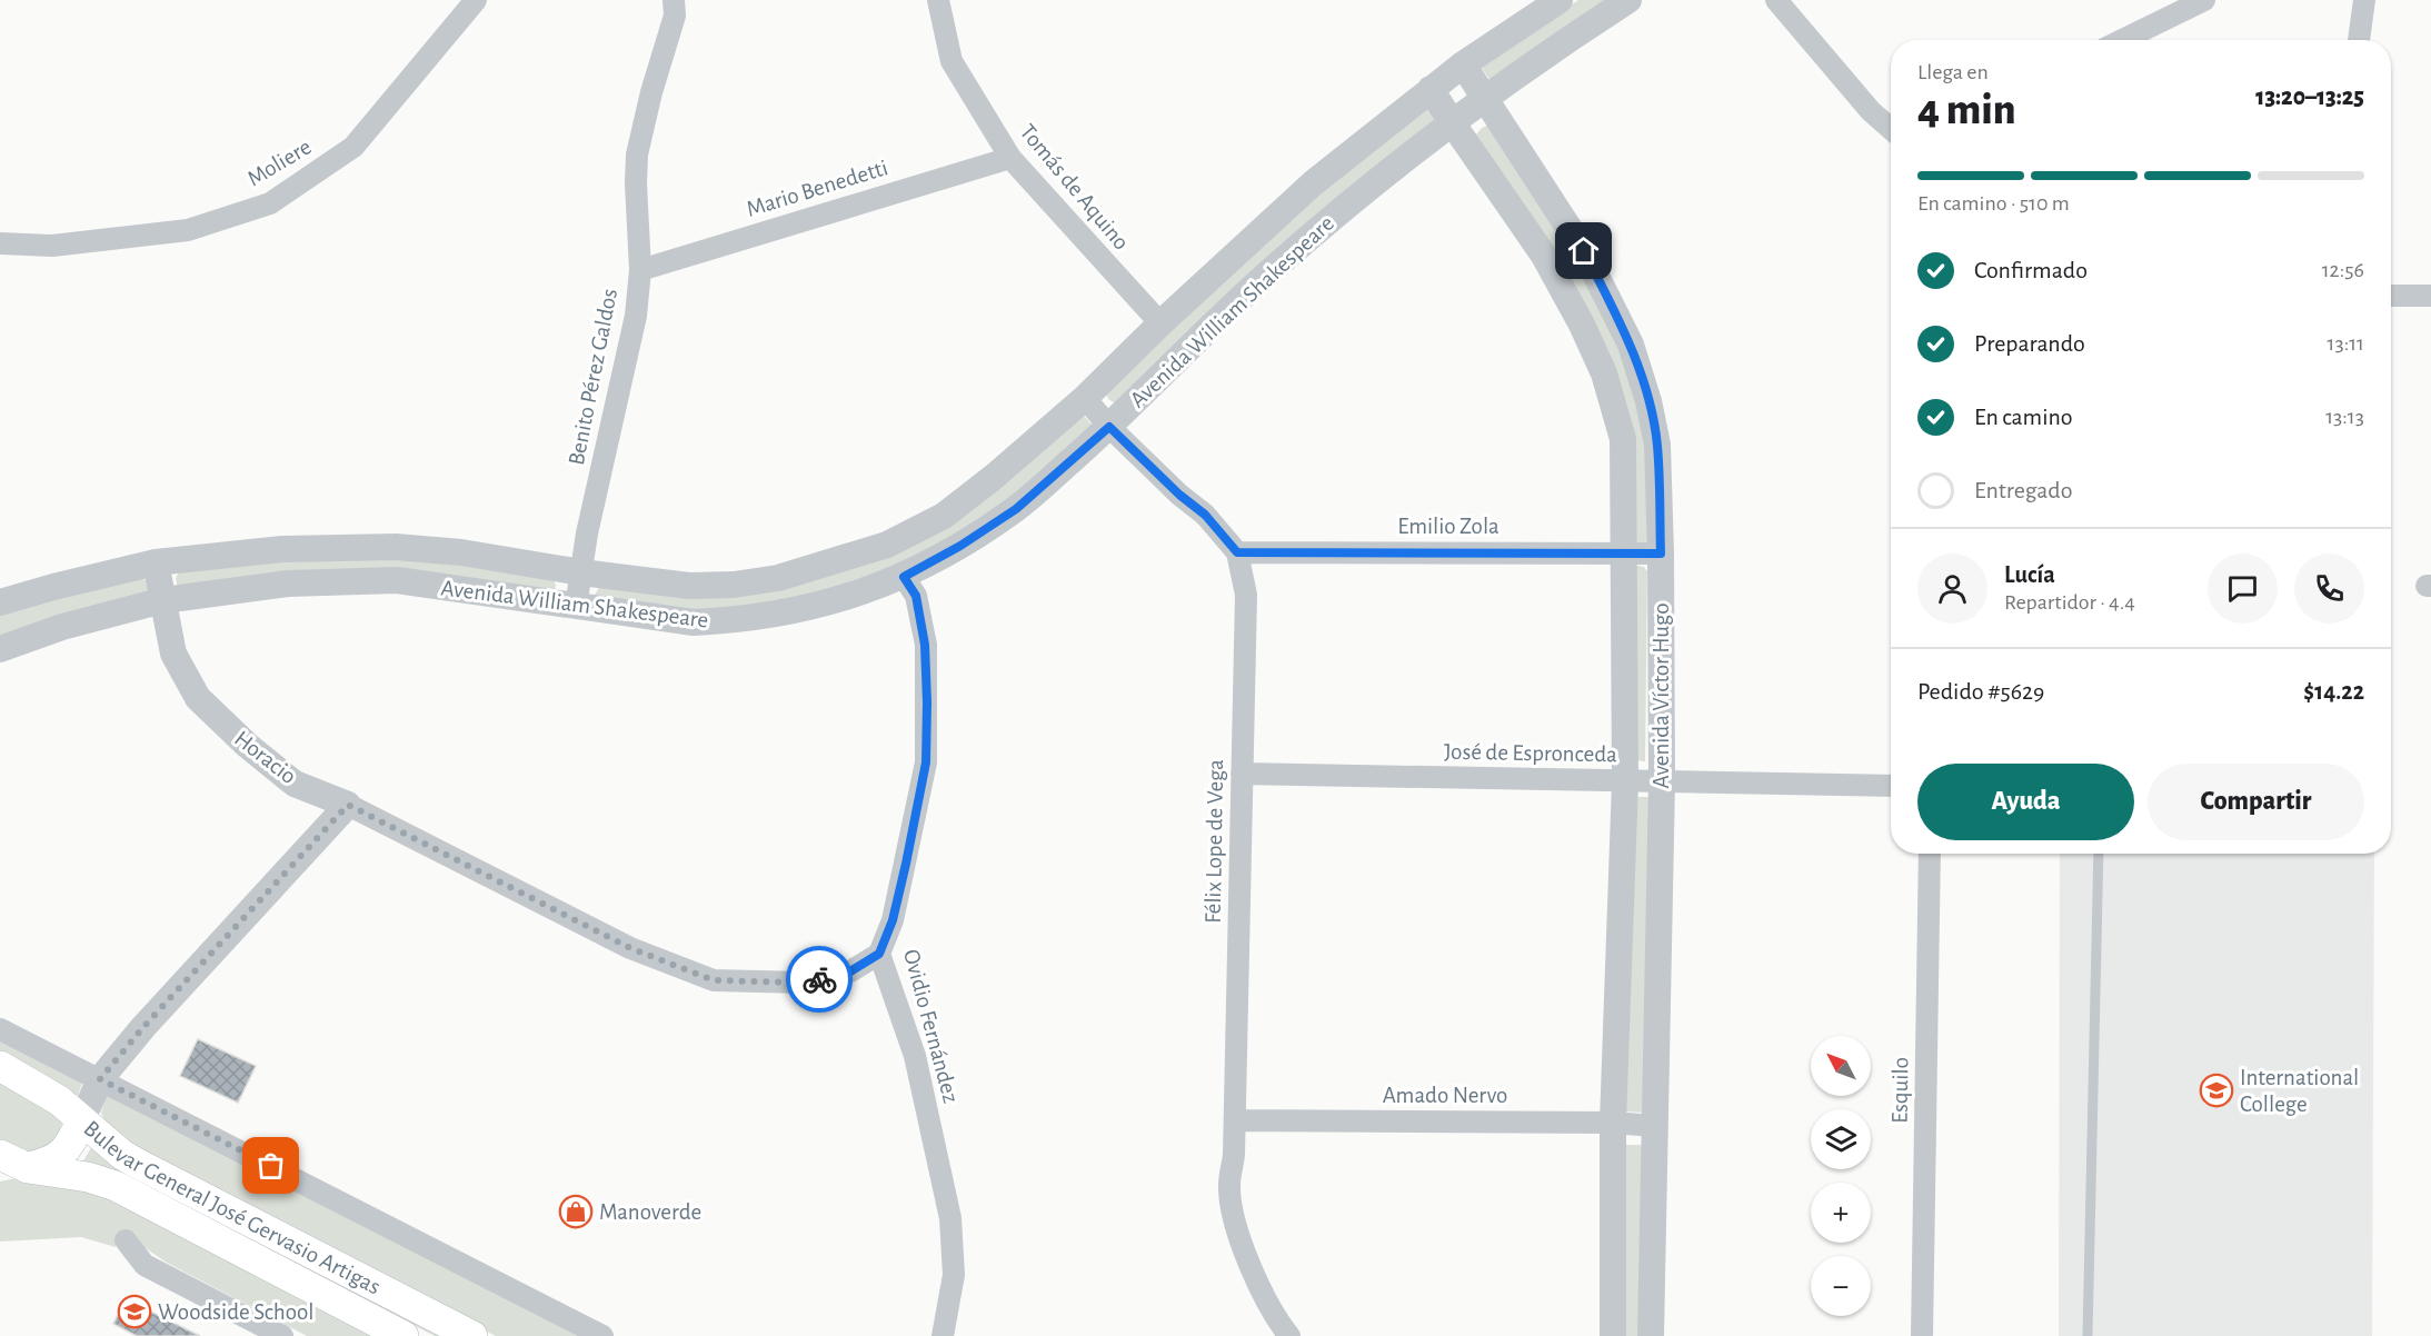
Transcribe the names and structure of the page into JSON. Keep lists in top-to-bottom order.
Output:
{
  "streets": {
    "main road": ["Bulevar General José Gervasio Artigas"],
    "street": [
      "Moliere",
      "Tomás de Aquino",
      "Mario Benedetti",
      "Avenida William Shakespeare",
      "Benito Pérez Galdos",
      "Emilio Zola",
      "Avenida Víctor Hugo",
      "José de Espronceda",
      "Horacio",
      "Félix Lope de Vega",
      "Ovidio Fernández",
      "Esquilo",
      "Amado Nervo"
    ]
  },
  "crossings": [
    ["Tomás de Aquino", "Mario Benedetti"],
    ["Tomás de Aquino", "Avenida William Shakespeare"],
    ["Mario Benedetti", "Benito Pérez Galdos"],
    ["Avenida William Shakespeare", "Benito Pérez Galdos"],
    ["Avenida William Shakespeare", "Avenida Víctor Hugo"],
    ["Avenida William Shakespeare", "Horacio"],
    ["Avenida William Shakespeare", "Félix Lope de Vega"],
    ["Avenida William Shakespeare", "Ovidio Fernández"],
    ["Emilio Zola", "Avenida Víctor Hugo"],
    ["Emilio Zola", "Félix Lope de Vega"],
    ["Avenida Víctor Hugo", "José de Espronceda"],
    ["Avenida Víctor Hugo", "Amado Nervo"],
    ["José de Espronceda", "Félix Lope de Vega"],
    ["Horacio", "Ovidio Fernández"],
    ["Félix Lope de Vega", "Amado Nervo"]
  ],
  "places": {
    "school or university": ["International College", "Woodside School"],
    "shop": ["Manoverde"]
  },
  "north": "top left",
  "page": {
    "heading": ["4 min", "Llega en", "13:20–13:25"],
    "panel": [
      "Lucía",
      "Repartidor · 4.4",
      "Pedido #5629",
      "$14.22"
    ],
    "bar": "En camino · 510 m",
    "list": [
      ["Confirmado", "12:56"],
      ["Preparando", "13:11"],
      ["En camino", "13:13"],
      "Entregado"
    ],
    "buttons": ["Ayuda", "Compartir"],
    "map_buttons": ["+", "−"]
  }
}
